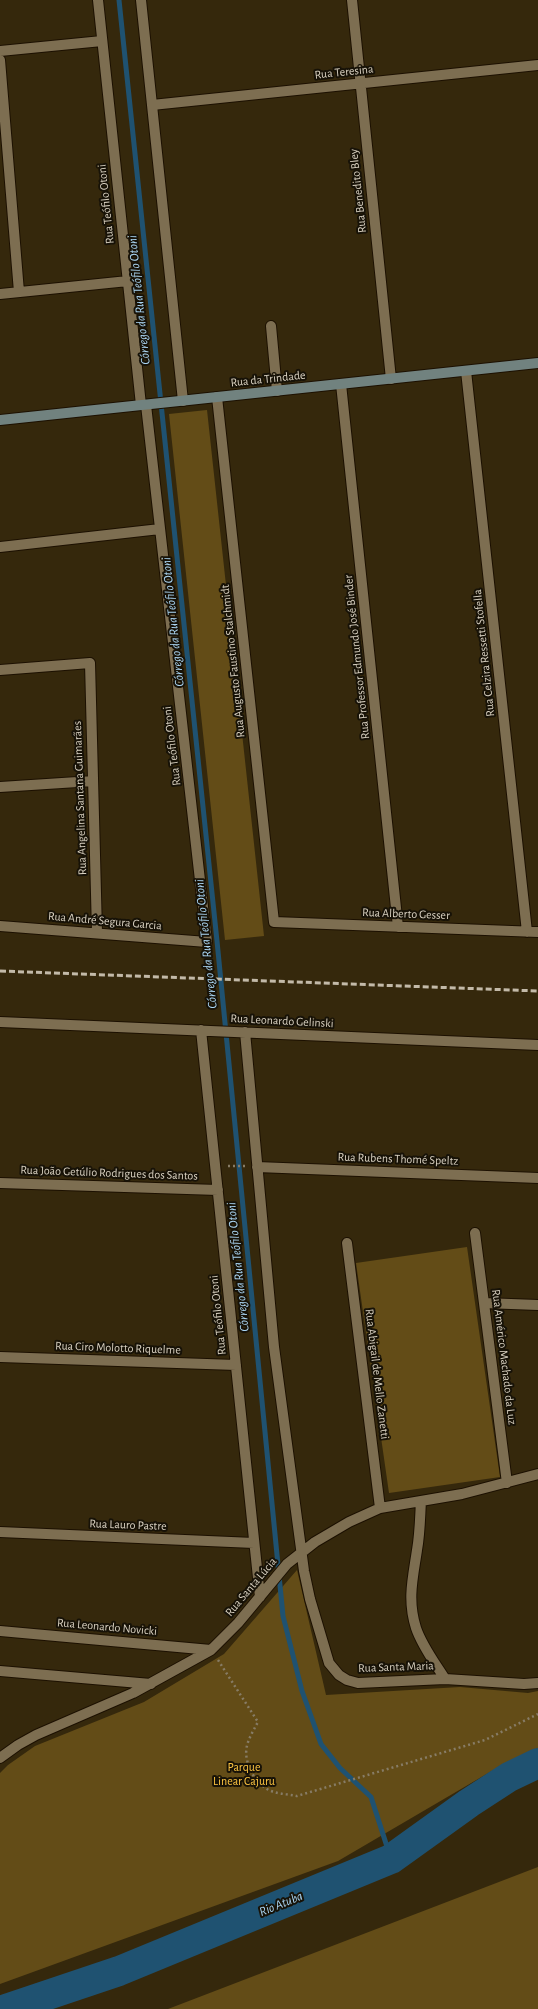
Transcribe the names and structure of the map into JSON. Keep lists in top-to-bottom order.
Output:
{
  "streets": {
    "main road": ["Rua da Trindade"],
    "street": [
      "Rua Teresina",
      "Rua Benedito Bley",
      "Rua Teófilo Otoni",
      "Rua Celzira Ressetti Stofella",
      "Rua Professor Edmundo José Binder",
      "Rua Augusto Faustino Stalchmidt",
      "Rua Angelina Santana Guimarães",
      "Rua Alberto Gesser",
      "Rua André Segura Garcia",
      "Rua Leonardo Gelinski",
      "Rua Rubens Thomé Speltz",
      "Rua João Getúlio Rodrigues dos Santos",
      "Rua Ciro Molotto Riquelme",
      "Rua Américo Machado da Luz",
      "Rua Abigail de Mello Zanetti",
      "Rua Lauro Pastre",
      "Rua Santa Lúcia",
      "Rua Leonardo Novicki",
      "Rua Santa Maria"
    ]
  },
  "crossings": [
    ["Rua Teresina", "Rua Benedito Bley"],
    ["Rua Benedito Bley", "Rua da Trindade"],
    ["Rua Teófilo Otoni", "Rua da Trindade"],
    ["Rua Teófilo Otoni", "Rua André Segura Garcia"],
    ["Rua Teófilo Otoni", "Rua Leonardo Gelinski"],
    ["Rua Teófilo Otoni", "Rua João Getúlio Rodrigues dos Santos"],
    ["Rua Teófilo Otoni", "Rua Ciro Molotto Riquelme"],
    ["Rua Teófilo Otoni", "Rua Lauro Pastre"],
    ["Rua Teófilo Otoni", "Rua Santa Lúcia"],
    ["Rua da Trindade", "Rua Celzira Ressetti Stofella"],
    ["Rua da Trindade", "Rua Professor Edmundo José Binder"],
    ["Rua da Trindade", "Rua Augusto Faustino Stalchmidt"],
    ["Rua Celzira Ressetti Stofella", "Rua Alberto Gesser"],
    ["Rua Professor Edmundo José Binder", "Rua Alberto Gesser"],
    ["Rua Augusto Faustino Stalchmidt", "Rua Alberto Gesser"],
    ["Rua Angelina Santana Guimarães", "Rua André Segura Garcia"],
    ["Rua Américo Machado da Luz", "Rua Santa Lúcia"],
    ["Rua Abigail de Mello Zanetti", "Rua Santa Lúcia"],
    ["Rua Santa Lúcia", "Rua Leonardo Novicki"],
    ["Rua Santa Lúcia", "Rua Santa Maria"]
  ],
  "water": ["Córrego da Rua Teófilo Otoni", "Rio Atuba"],
  "parks": ["Parque Linear Cajuru"]
}
